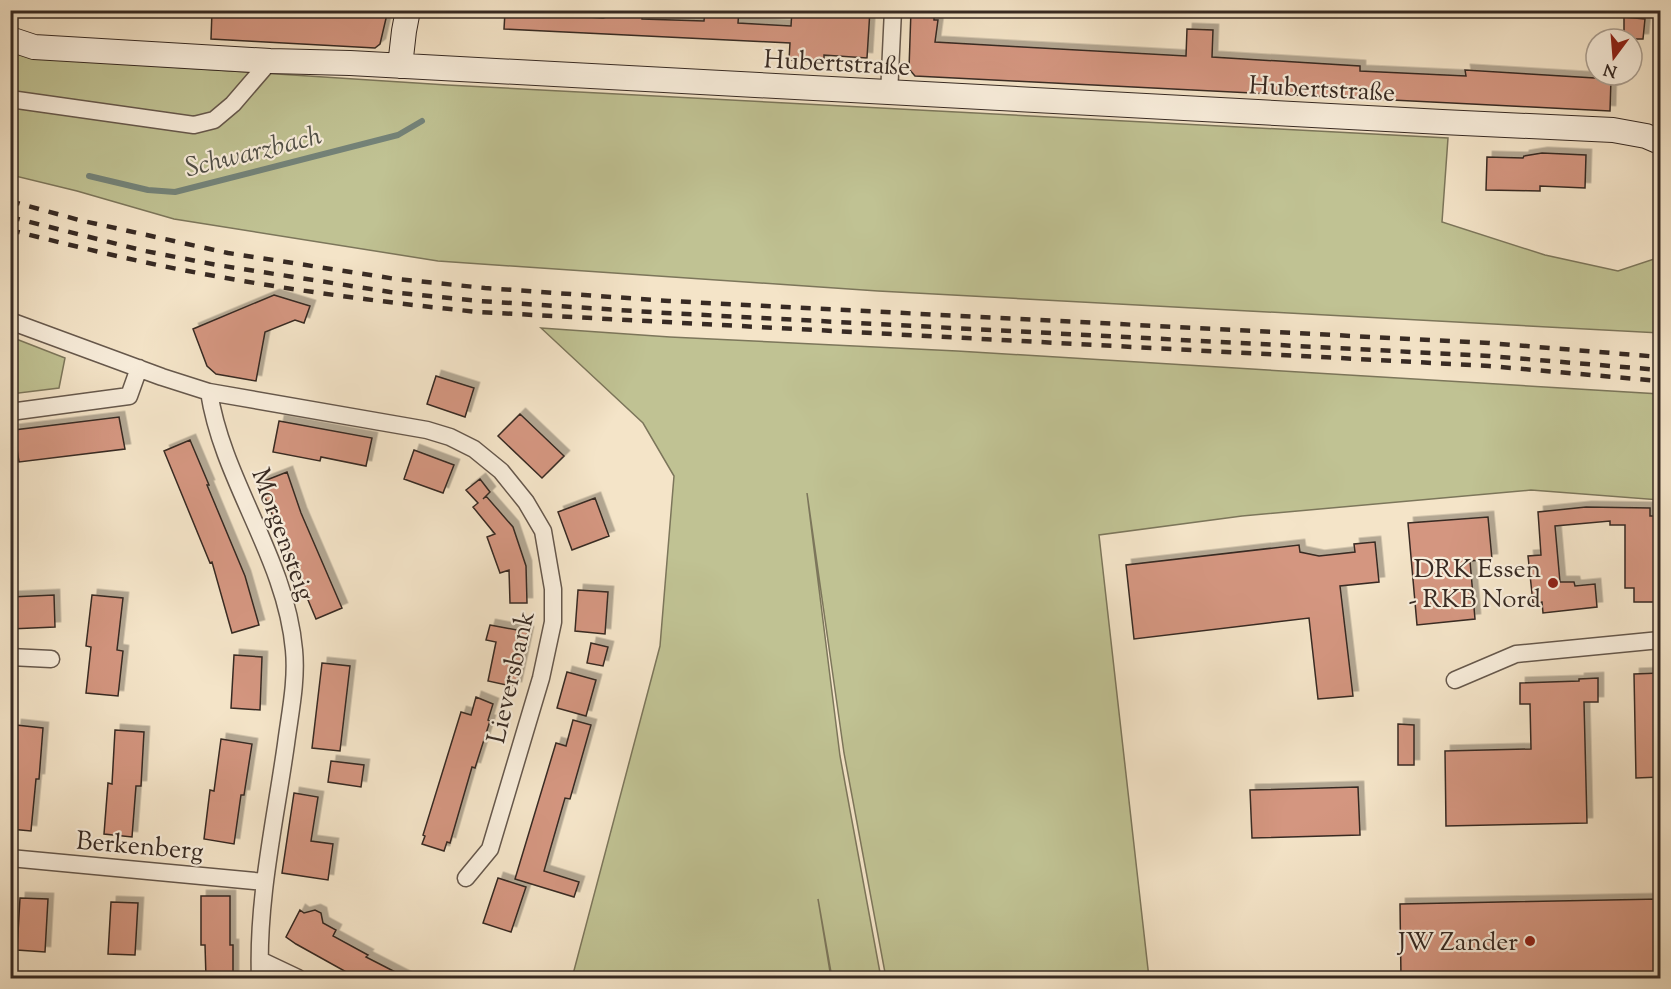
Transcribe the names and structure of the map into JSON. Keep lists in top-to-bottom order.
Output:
{
  "streets": {
    "street": [
      "Hubertstraße",
      "Morgensteig",
      "Lieversbank",
      "Berkenberg"
    ]
  },
  "crossings": [
    ["Morgensteig", "Lieversbank"],
    ["Morgensteig", "Berkenberg"]
  ],
  "water": ["Schwarzbach"],
  "places": ["DRK Essen - RKB Nord", "JW Zander"],
  "north": "bottom"
}
